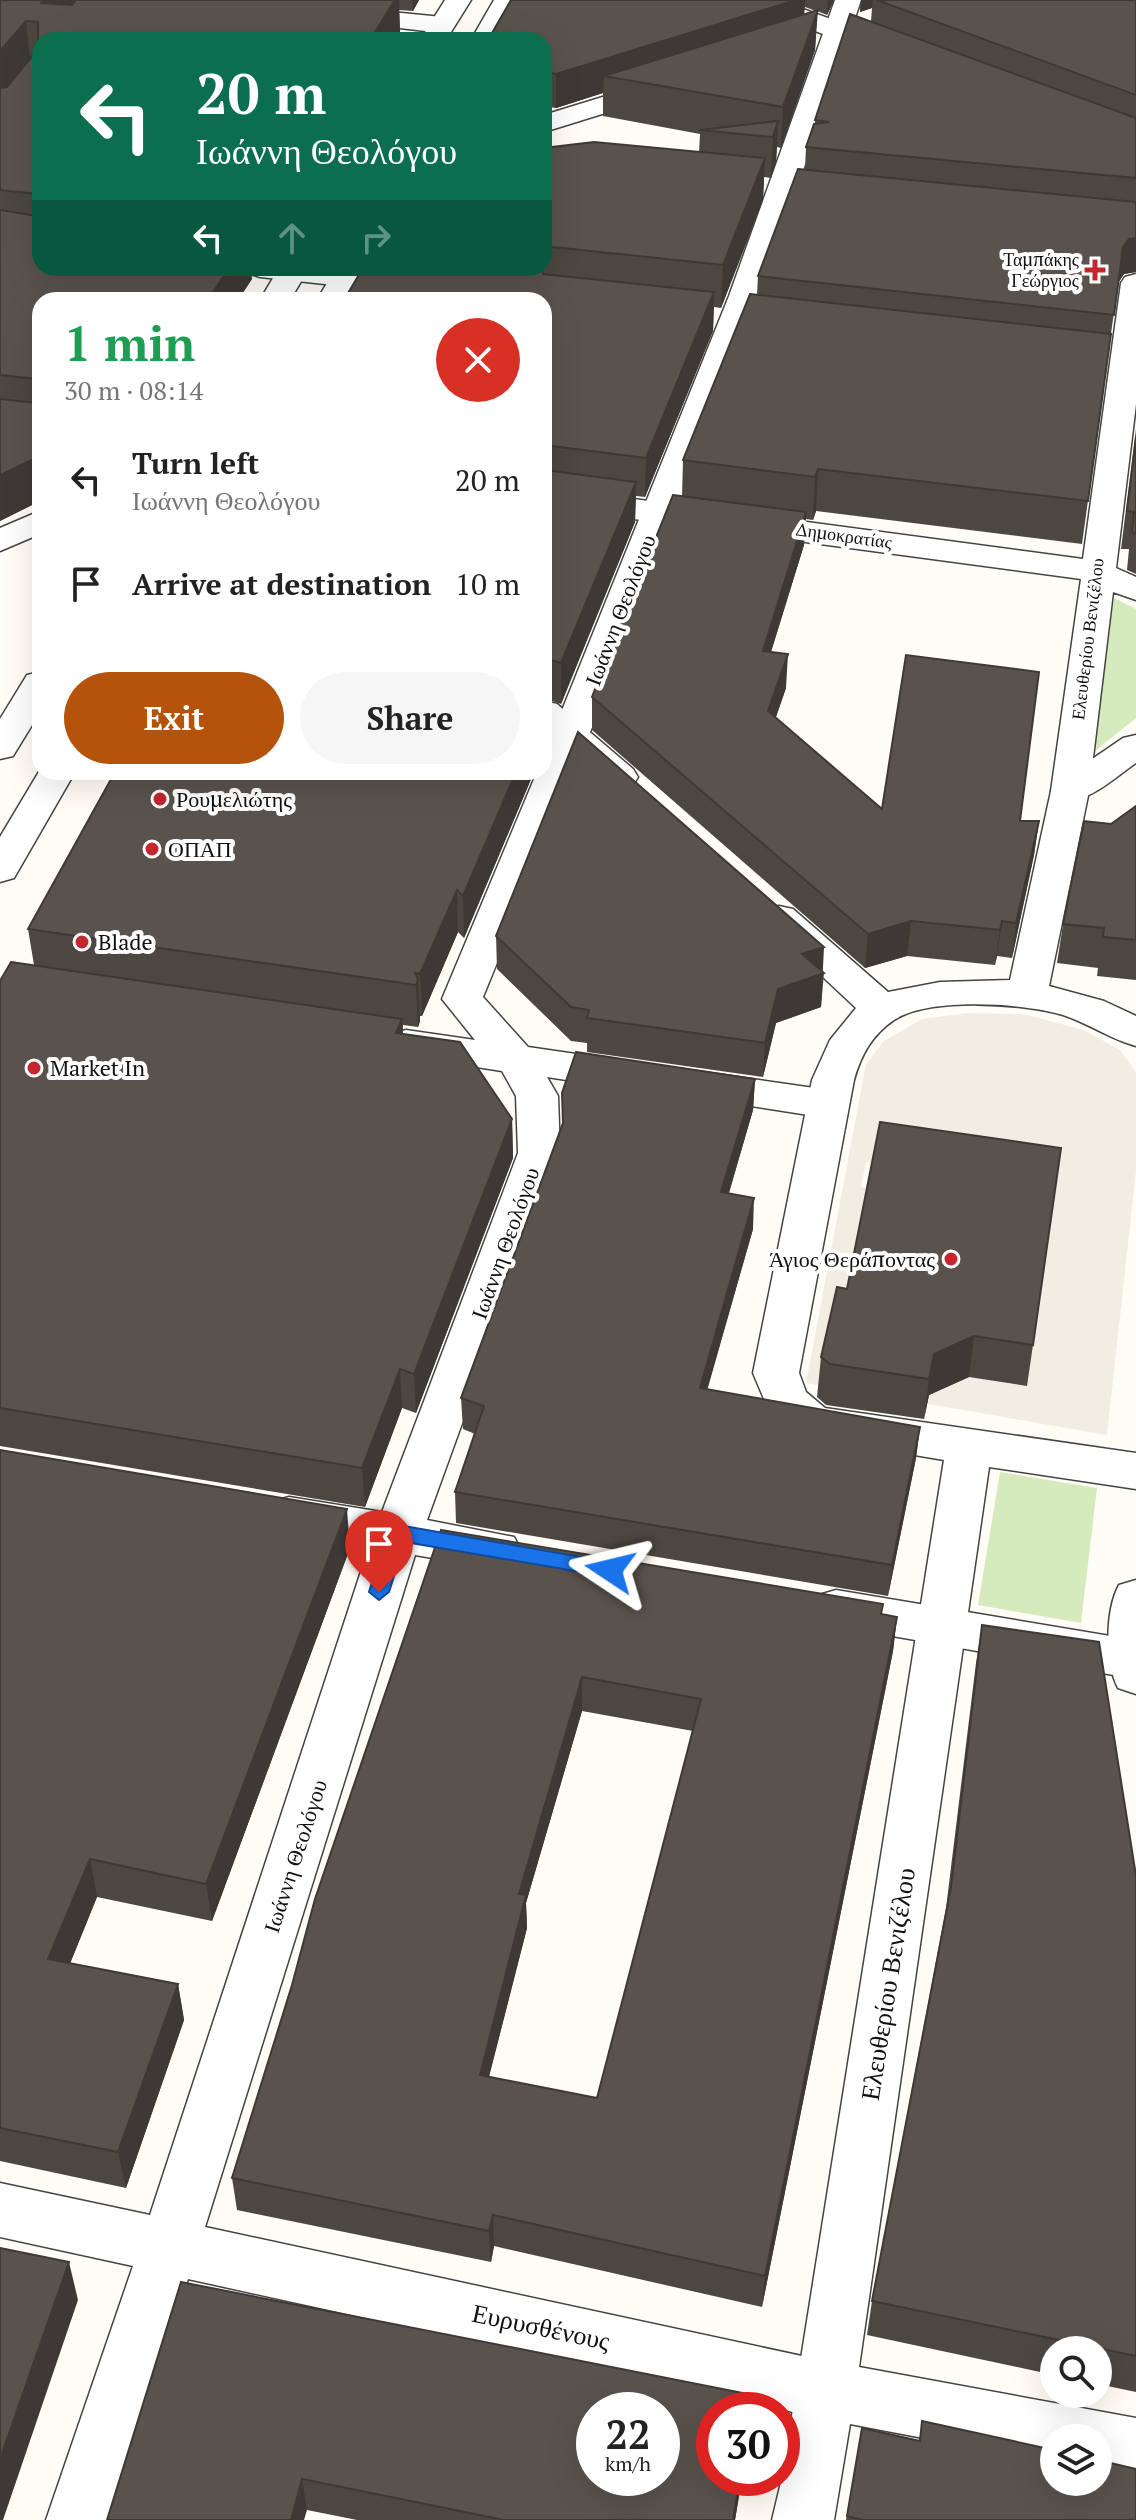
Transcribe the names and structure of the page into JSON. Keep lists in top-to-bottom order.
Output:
{
  "streets": {
    "street": [
      "Δημοκρατίας",
      "Ιωάννη Θεολόγου",
      "Ελευθερίου Βενιζέλου",
      "Ευρυσθένους"
    ]
  },
  "crossings": [
    ["Δημοκρατίας", "Ιωάννη Θεολόγου"],
    ["Δημοκρατίας", "Ελευθερίου Βενιζέλου"],
    ["Ιωάννη Θεολόγου", "Ευρυσθένους"],
    ["Ελευθερίου Βενιζέλου", "Ευρυσθένους"]
  ],
  "places": {
    "health": ["Ταμπάκης Γεώργιος"],
    "other": [
      "Ρουμελιώτης",
      "ΟΠΑΠ",
      "Blade",
      "Market In",
      "Άγιος Θεράποντας"
    ]
  },
  "page": {
    "turn": ["20 m", "Ιωάννη Θεολόγου"],
    "heading": ["1 min", "30 m · 08:14"],
    "list": [
      {
        "name": "Turn left",
        "note": "Ιωάννη Θεολόγου",
        "value": "20 m"
      },
      {
        "name": "Arrive at destination",
        "value": "10 m"
      }
    ],
    "buttons": ["Exit", "Share"],
    "speed": "22 km/h",
    "limit": "30"
  }
}
